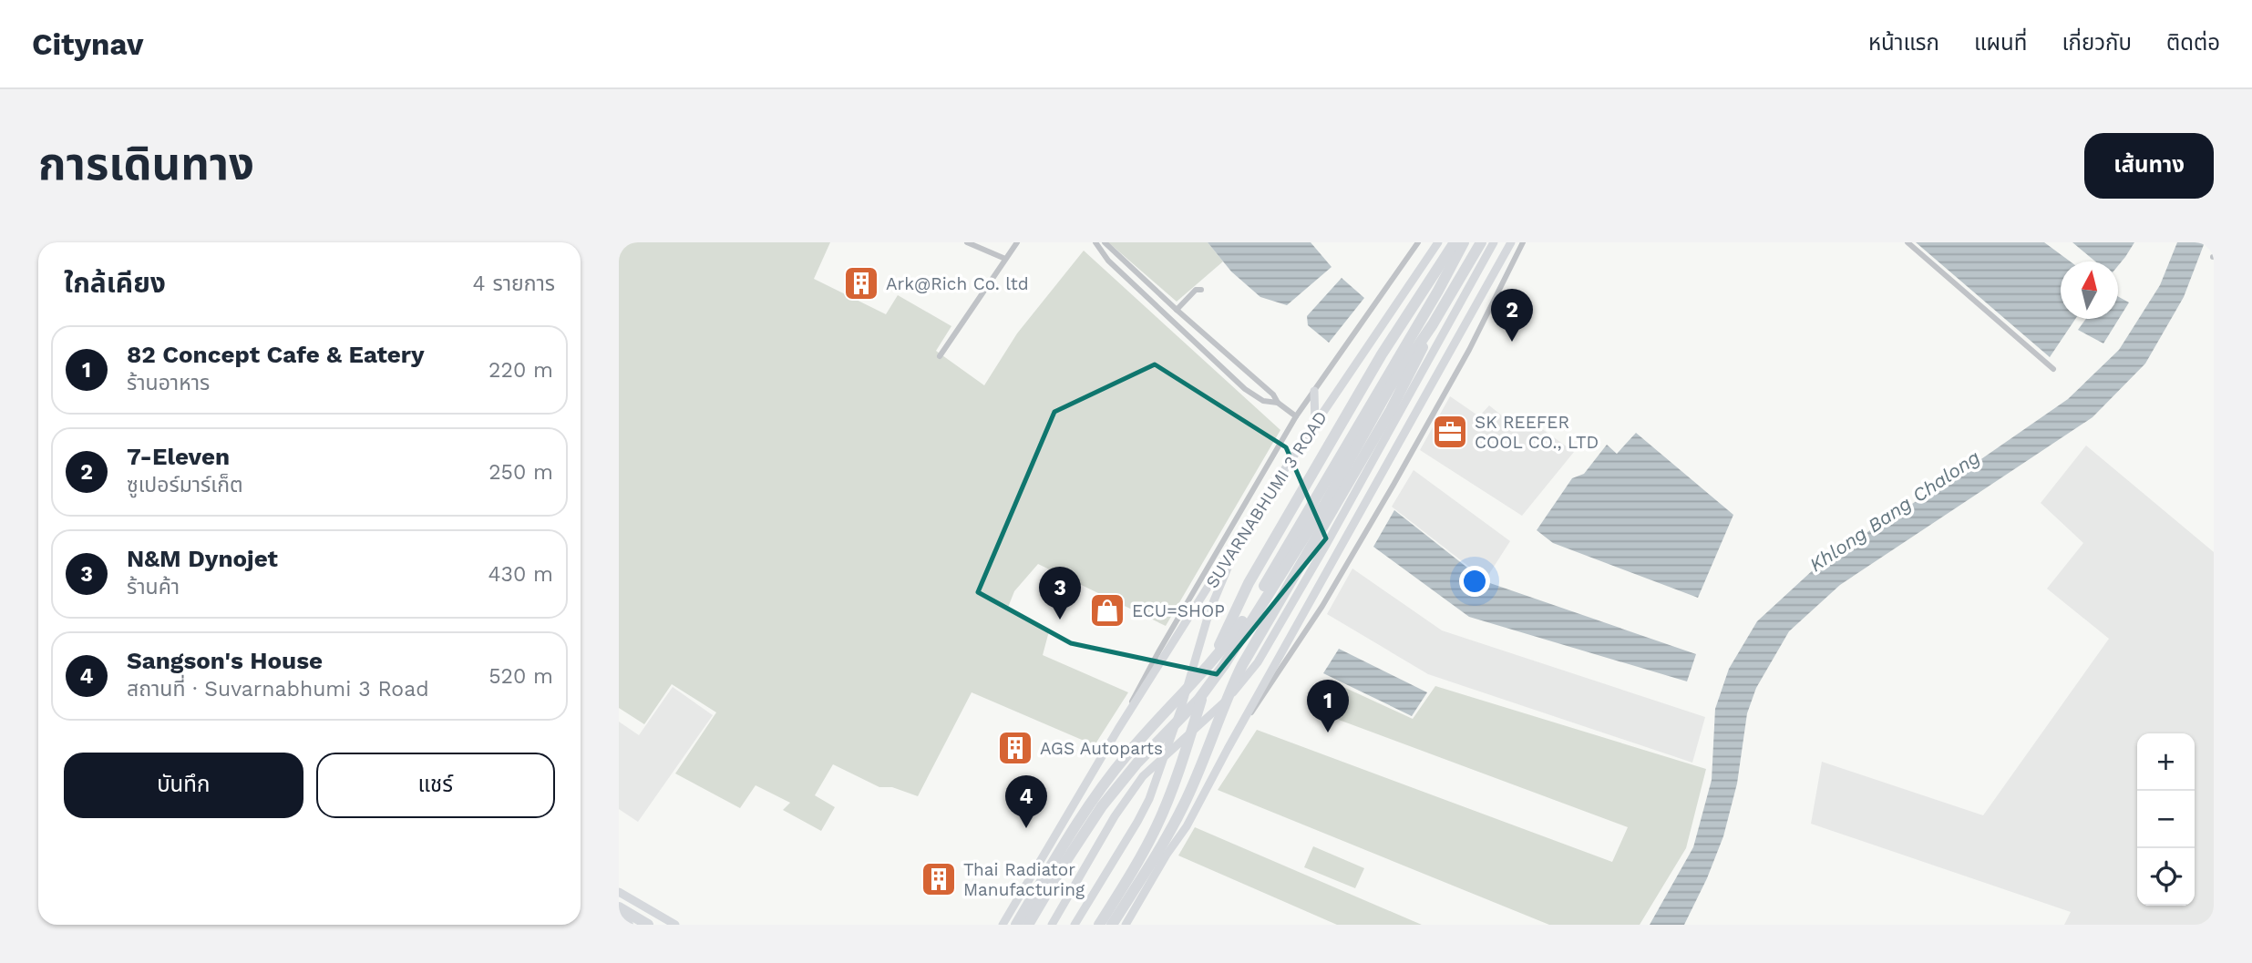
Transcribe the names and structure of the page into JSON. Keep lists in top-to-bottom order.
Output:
{
  "streets": {
    "main road": ["SUVARNABHUMI 3 ROAD"]
  },
  "water": ["Khlong Bang Chalong"],
  "places": {
    "building": ["Ark@Rich Co. ltd", "AGS Autoparts", "Thai Radiator Manufacturing"],
    "office": ["SK REEFER COOL CO., LTD"],
    "shop": ["ECU=SHOP"]
  },
  "north": "top",
  "page": {
    "header": "Citynav",
    "nav": [
      "หน้าแรก",
      "แผนที่",
      "เกี่ยวกับ",
      "ติดต่อ"
    ],
    "title": "การเดินทาง",
    "buttons": [
      "เส้นทาง",
      ["บันทึก", "แชร์"]
    ],
    "heading": ["ใกล้เคียง", "4 รายการ"],
    "pins": [
      "2",
      "3",
      "1",
      "4"
    ],
    "list": [
      {
        "mark": "1",
        "name": "82 Concept Cafe & Eatery",
        "note": "ร้านอาหาร",
        "value": "220 m"
      },
      {
        "mark": "2",
        "name": "7-Eleven",
        "note": "ซูเปอร์มาร์เก็ต",
        "value": "250 m"
      },
      {
        "mark": "3",
        "name": "N&M Dynojet",
        "note": "ร้านค้า",
        "value": "430 m"
      },
      {
        "mark": "4",
        "name": "Sangson's House",
        "note": "สถานที่ · Suvarnabhumi 3 Road",
        "value": "520 m"
      }
    ],
    "map_buttons": ["+", "−"]
  }
}
